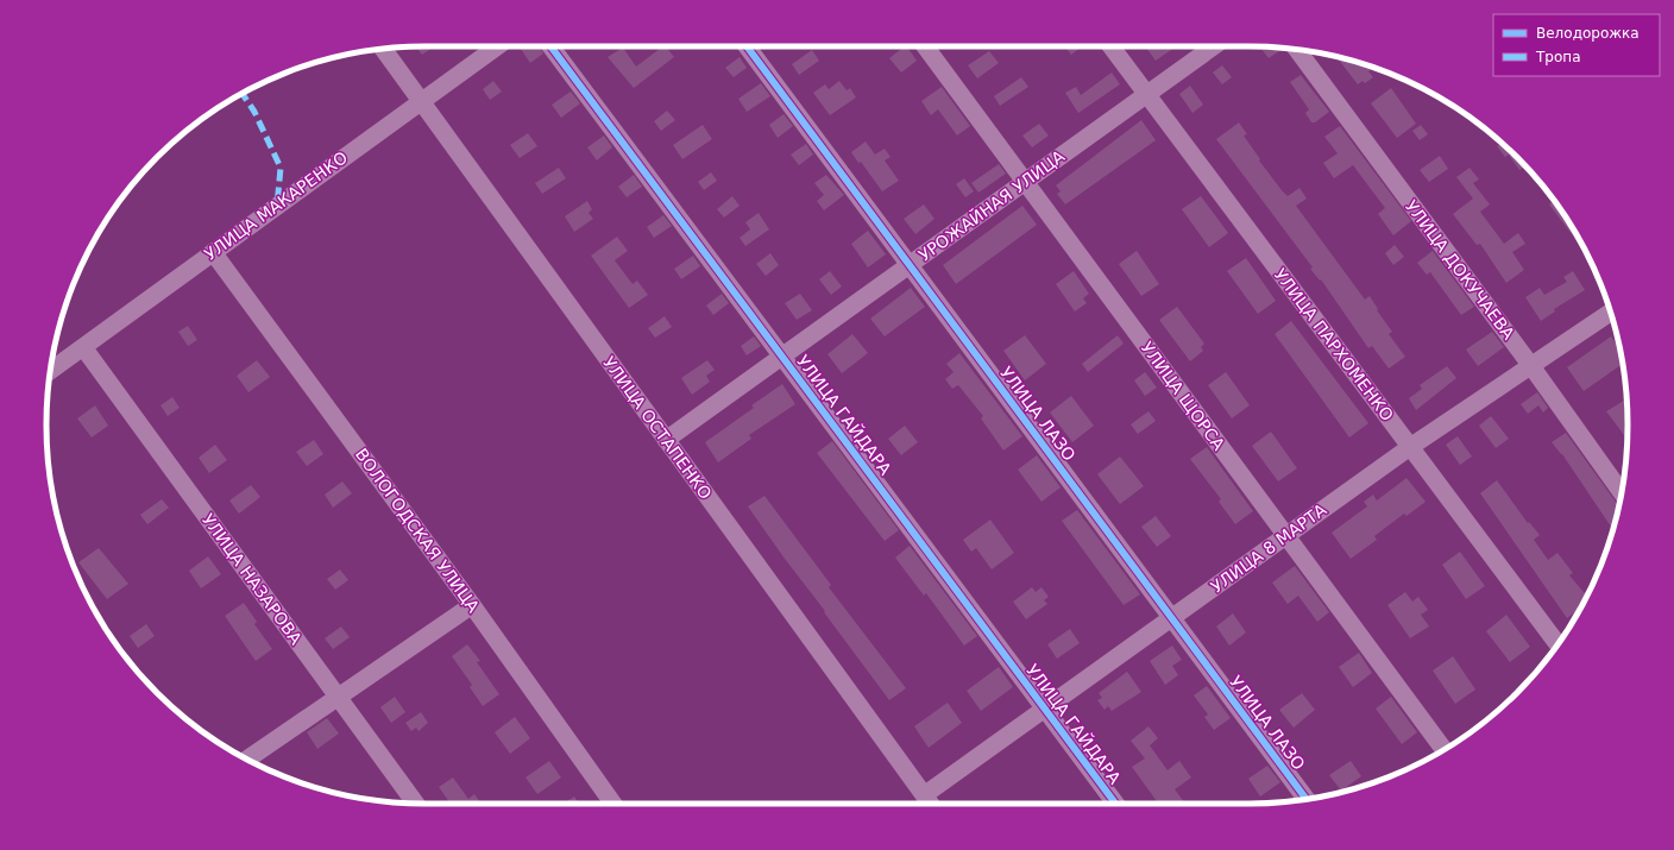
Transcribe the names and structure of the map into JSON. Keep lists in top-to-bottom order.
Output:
{
  "streets": {
    "street": [
      "УЛИЦА МАКАРЕНКО",
      "УРОЖАЙНАЯ УЛИЦА",
      "УЛИЦА ДОКУЧАЕВА",
      "УЛИЦА ПАРХОМЕНКО",
      "УЛИЦА ЩОРСА",
      "УЛИЦА ЛАЗО",
      "УЛИЦА ГАЙДАРА",
      "УЛИЦА ОСТАПЕНКО",
      "ВОЛОГОДСКАЯ УЛИЦА",
      "УЛИЦА 8 МАРТА",
      "УЛИЦА НАЗАРОВА"
    ]
  },
  "crossings": [
    ["УЛИЦА МАКАРЕНКО", "УЛИЦА ОСТАПЕНКО"],
    ["УЛИЦА МАКАРЕНКО", "ВОЛОГОДСКАЯ УЛИЦА"],
    ["УЛИЦА МАКАРЕНКО", "УЛИЦА НАЗАРОВА"],
    ["УРОЖАЙНАЯ УЛИЦА", "УЛИЦА ПАРХОМЕНКО"],
    ["УРОЖАЙНАЯ УЛИЦА", "УЛИЦА ЩОРСА"],
    ["УРОЖАЙНАЯ УЛИЦА", "УЛИЦА ЛАЗО"],
    ["УРОЖАЙНАЯ УЛИЦА", "УЛИЦА ГАЙДАРА"],
    ["УРОЖАЙНАЯ УЛИЦА", "УЛИЦА ОСТАПЕНКО"],
    ["УЛИЦА ДОКУЧАЕВА", "УЛИЦА 8 МАРТА"],
    ["УЛИЦА ПАРХОМЕНКО", "УЛИЦА 8 МАРТА"],
    ["УЛИЦА ЩОРСА", "УЛИЦА 8 МАРТА"],
    ["УЛИЦА ЛАЗО", "УЛИЦА 8 МАРТА"],
    ["УЛИЦА ГАЙДАРА", "УЛИЦА 8 МАРТА"],
    ["УЛИЦА ОСТАПЕНКО", "УЛИЦА 8 МАРТА"]
  ],
  "legend": ["Велодорожка", "Тропа"]
}
